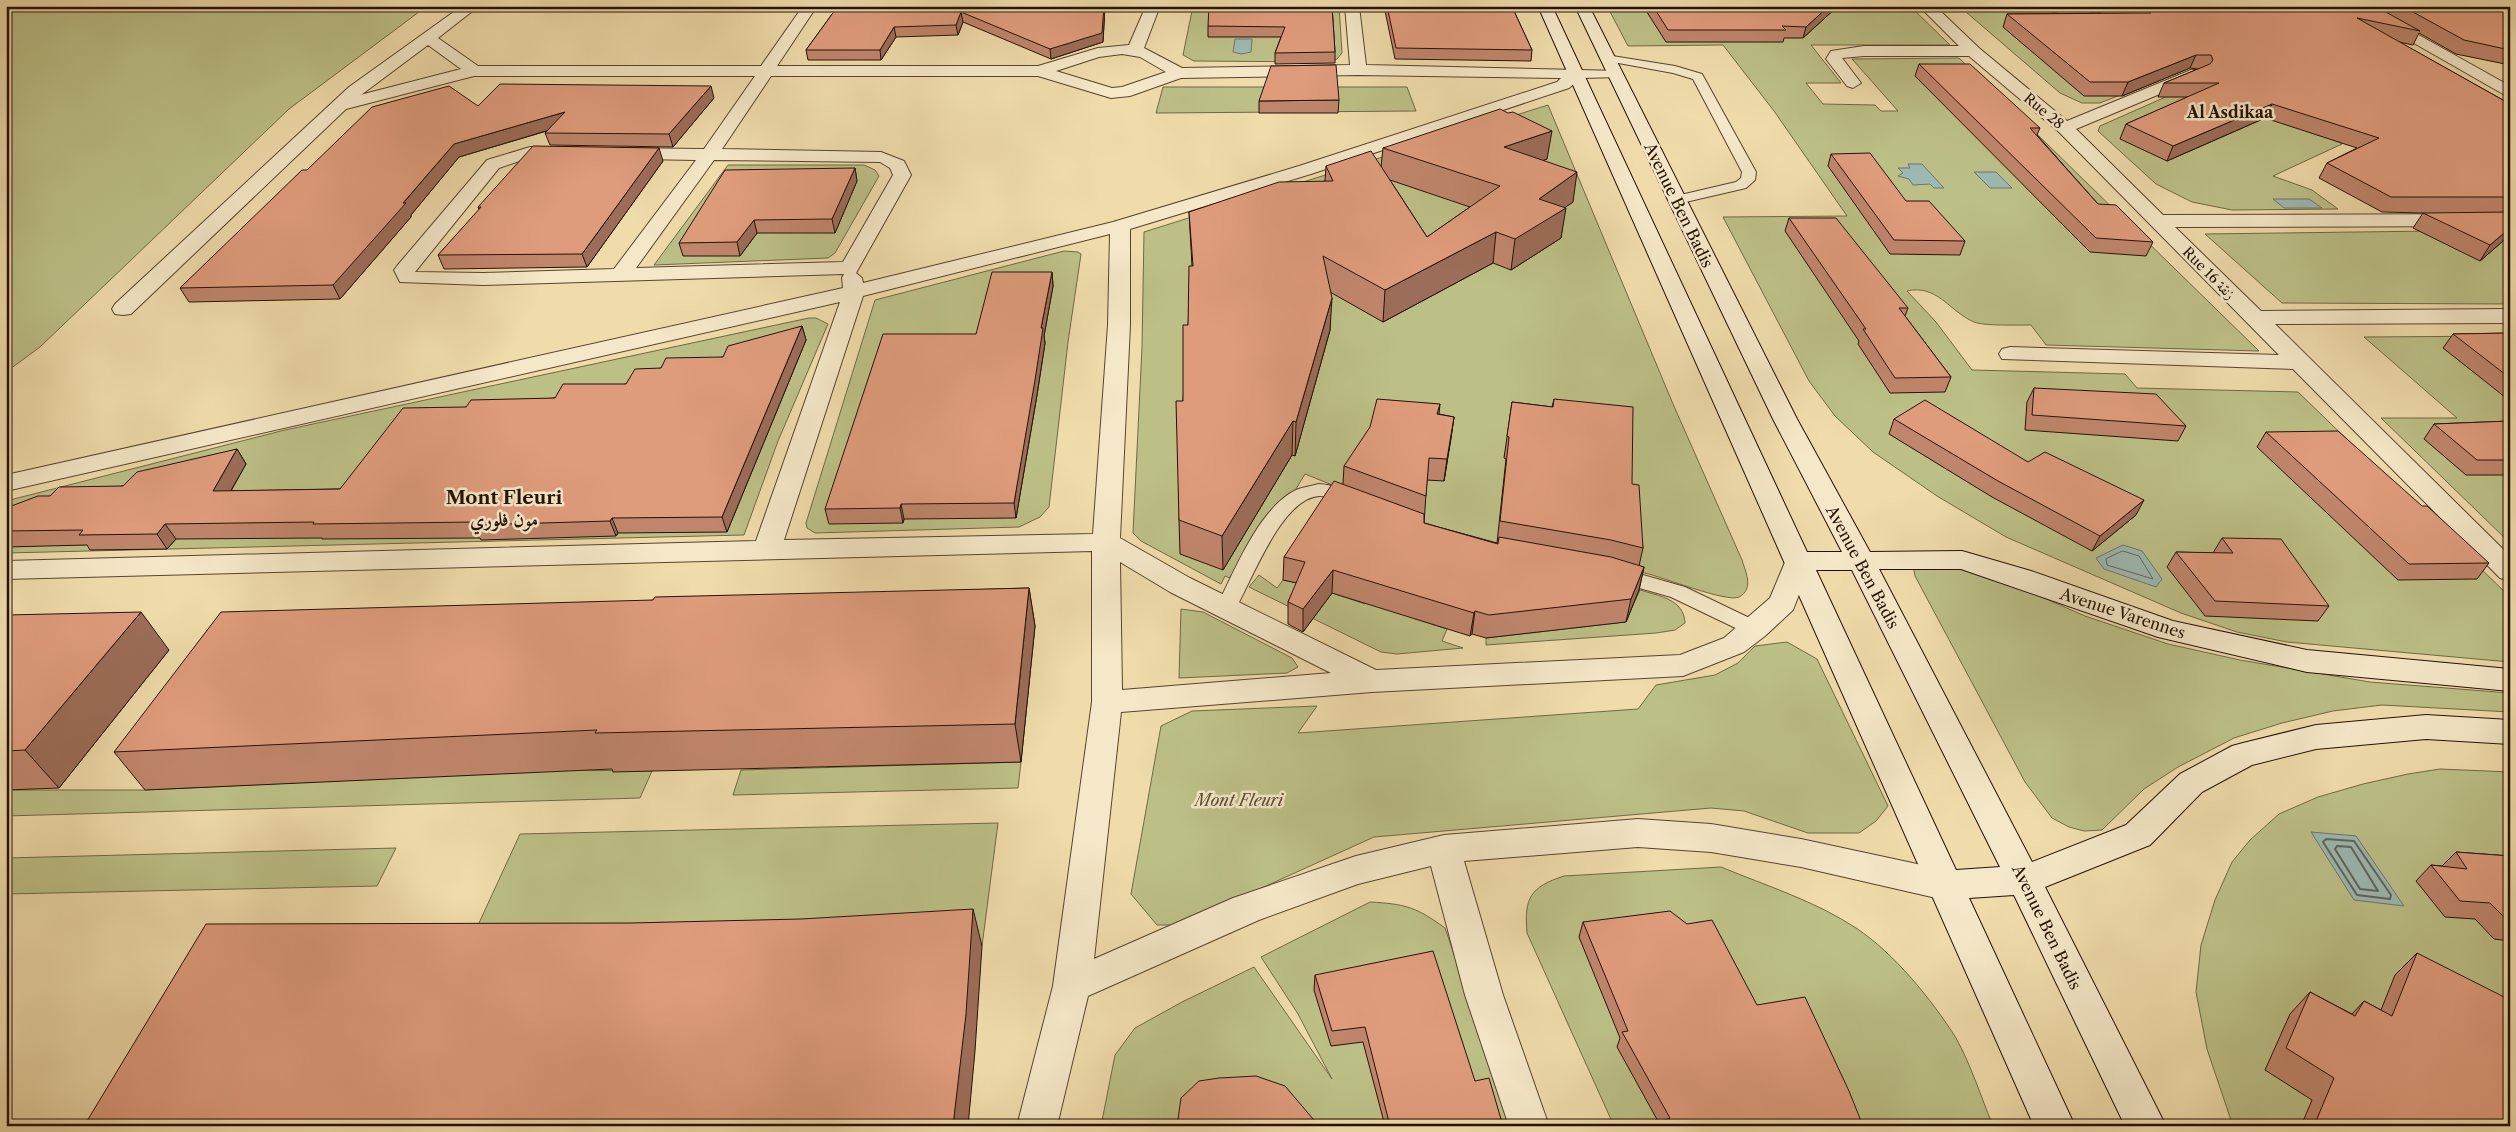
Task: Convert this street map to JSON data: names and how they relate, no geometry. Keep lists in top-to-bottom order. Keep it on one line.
{"streets":{"street":["Rue 28","Avenue Ben Badis","Rue 16 زنقة","Avenue Varennes"]},"crossings":[["Rue 28","Rue 16 زنقة"],["Avenue Ben Badis","Avenue Varennes"]],"districts":["Al Asdikaa","Mont Fleuri مون فلوري"],"parks":["Mont Fleuri"]}
